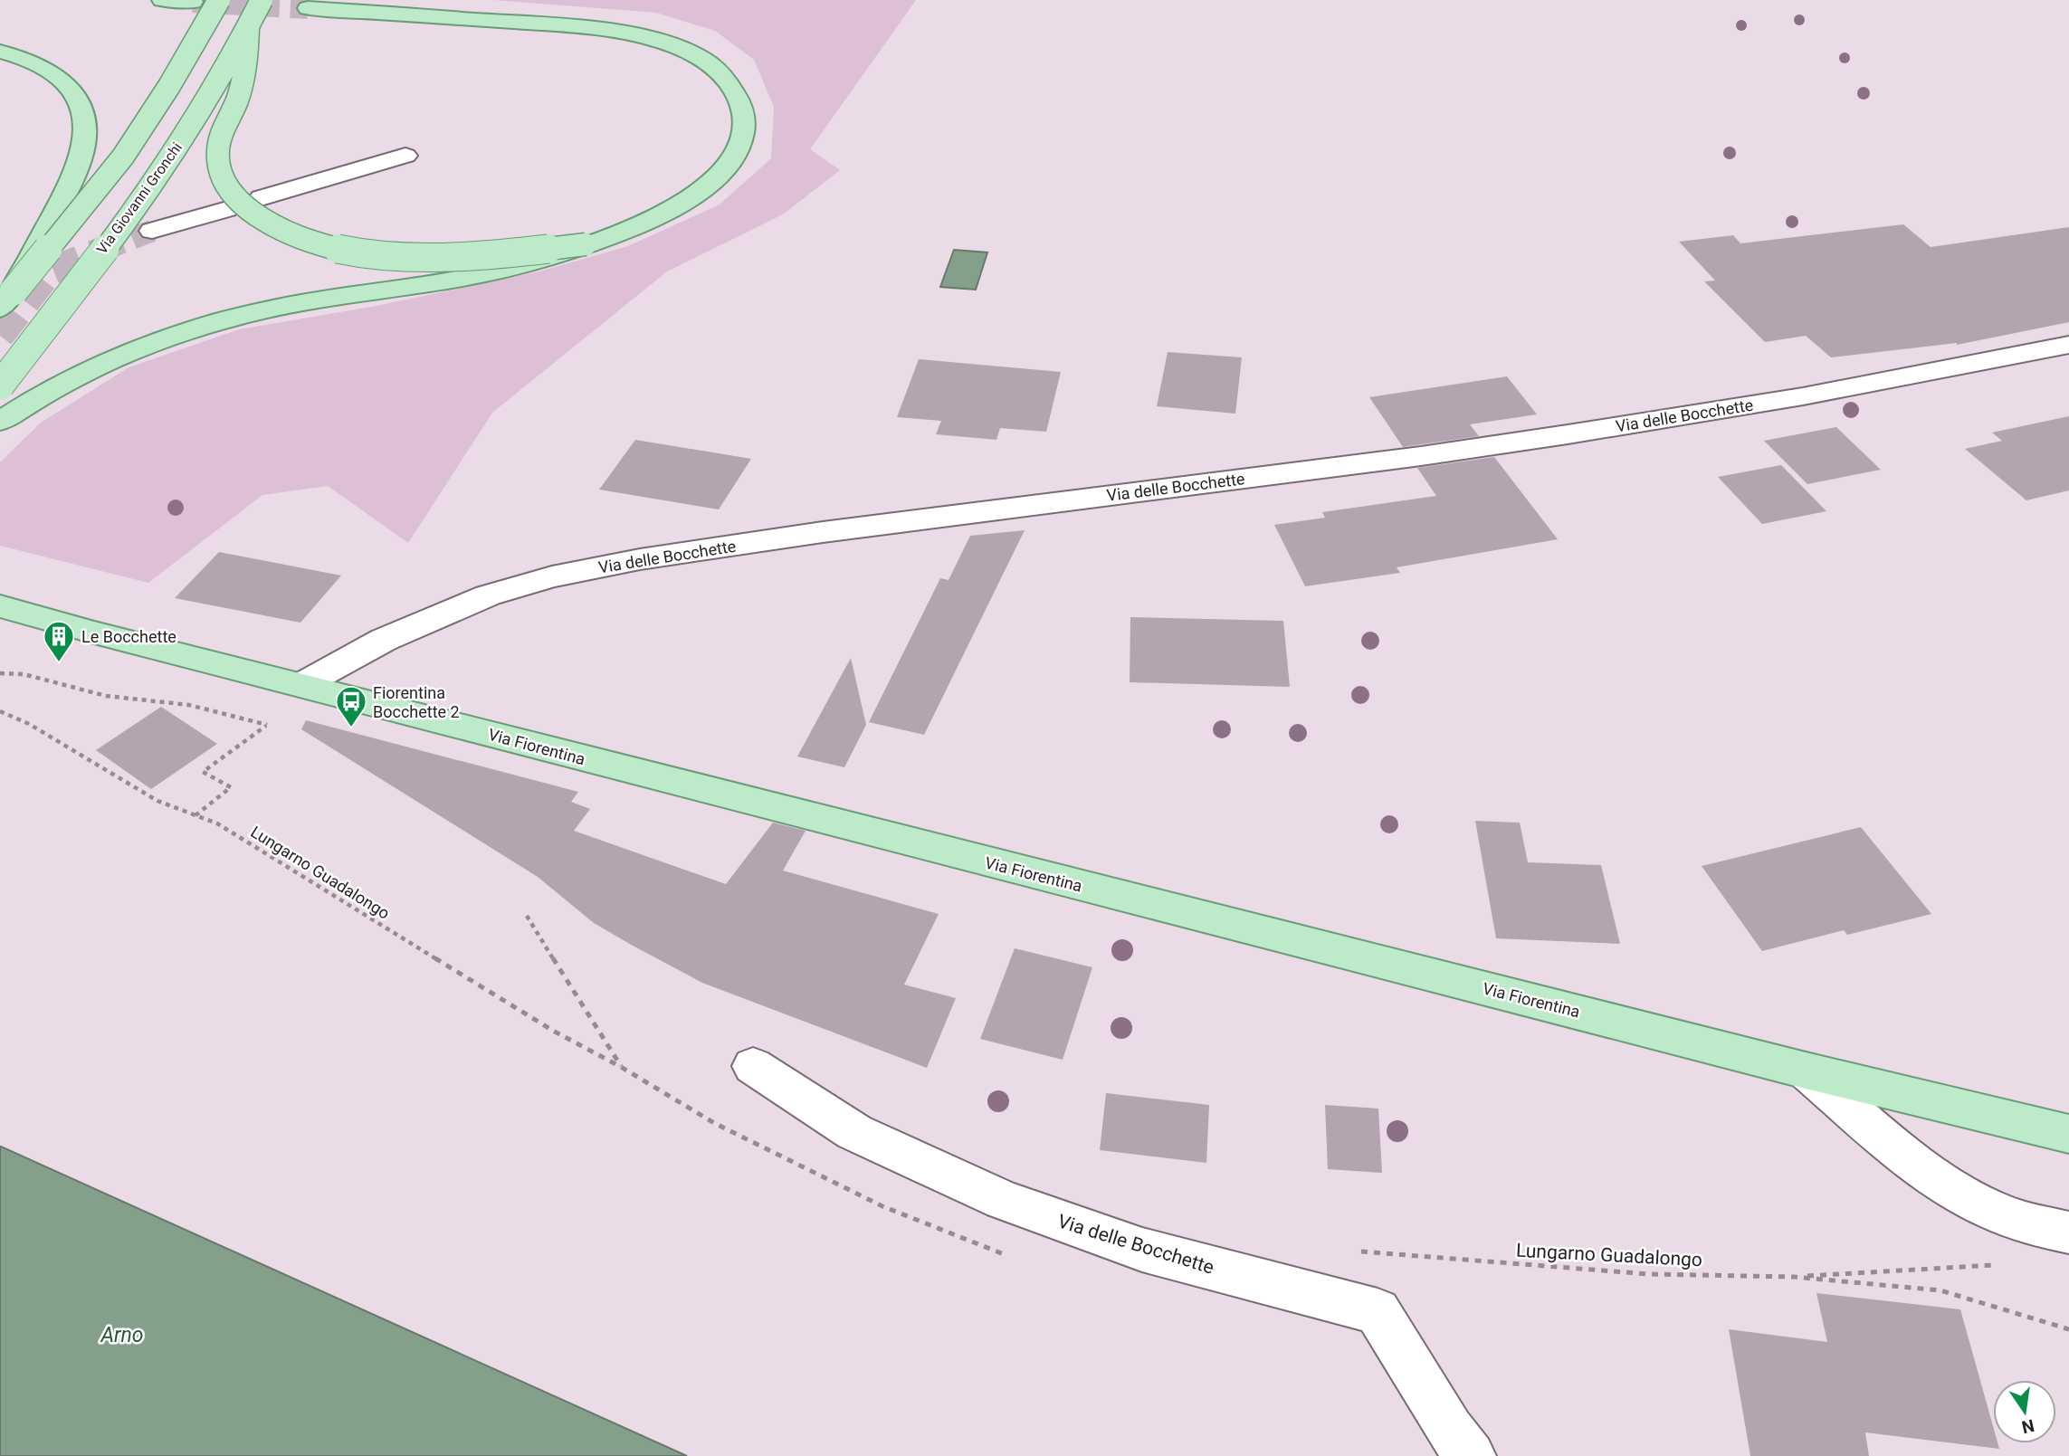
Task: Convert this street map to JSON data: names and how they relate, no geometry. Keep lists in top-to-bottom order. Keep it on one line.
{"streets":{"main road":["Via Giovanni Gronchi","Via Fiorentina"],"street":["Via delle Bocchette"],"path":["Lungarno Guadalongo"]},"crossings":[["Via delle Bocchette","Via Fiorentina"]],"water":["Arno"],"places":{"building":["Le Bocchette"],"bus stop":["Fiorentina Bocchette 2"]},"north":"bottom"}
